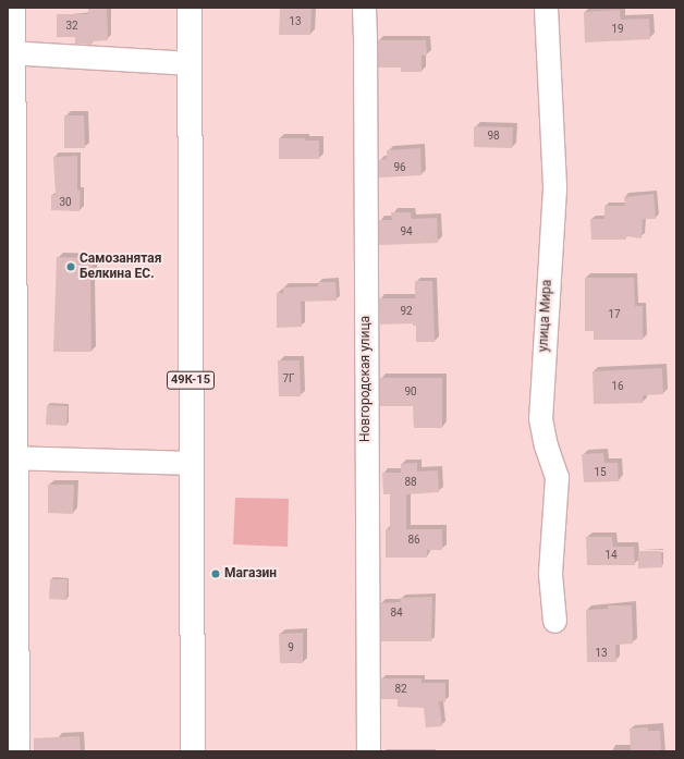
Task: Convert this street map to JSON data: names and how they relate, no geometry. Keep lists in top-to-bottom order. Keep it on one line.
{"streets":{"main road":["49К-15"],"street":["улица Мира","Новгородская улица"]},"places":["Самозанятая Белкина ЕС.","Магазин"],"house_numbers":["13","32","19","98","96","30","94","92","17","7Г","16","90","15","88","86","14","84","9","13","82"]}
